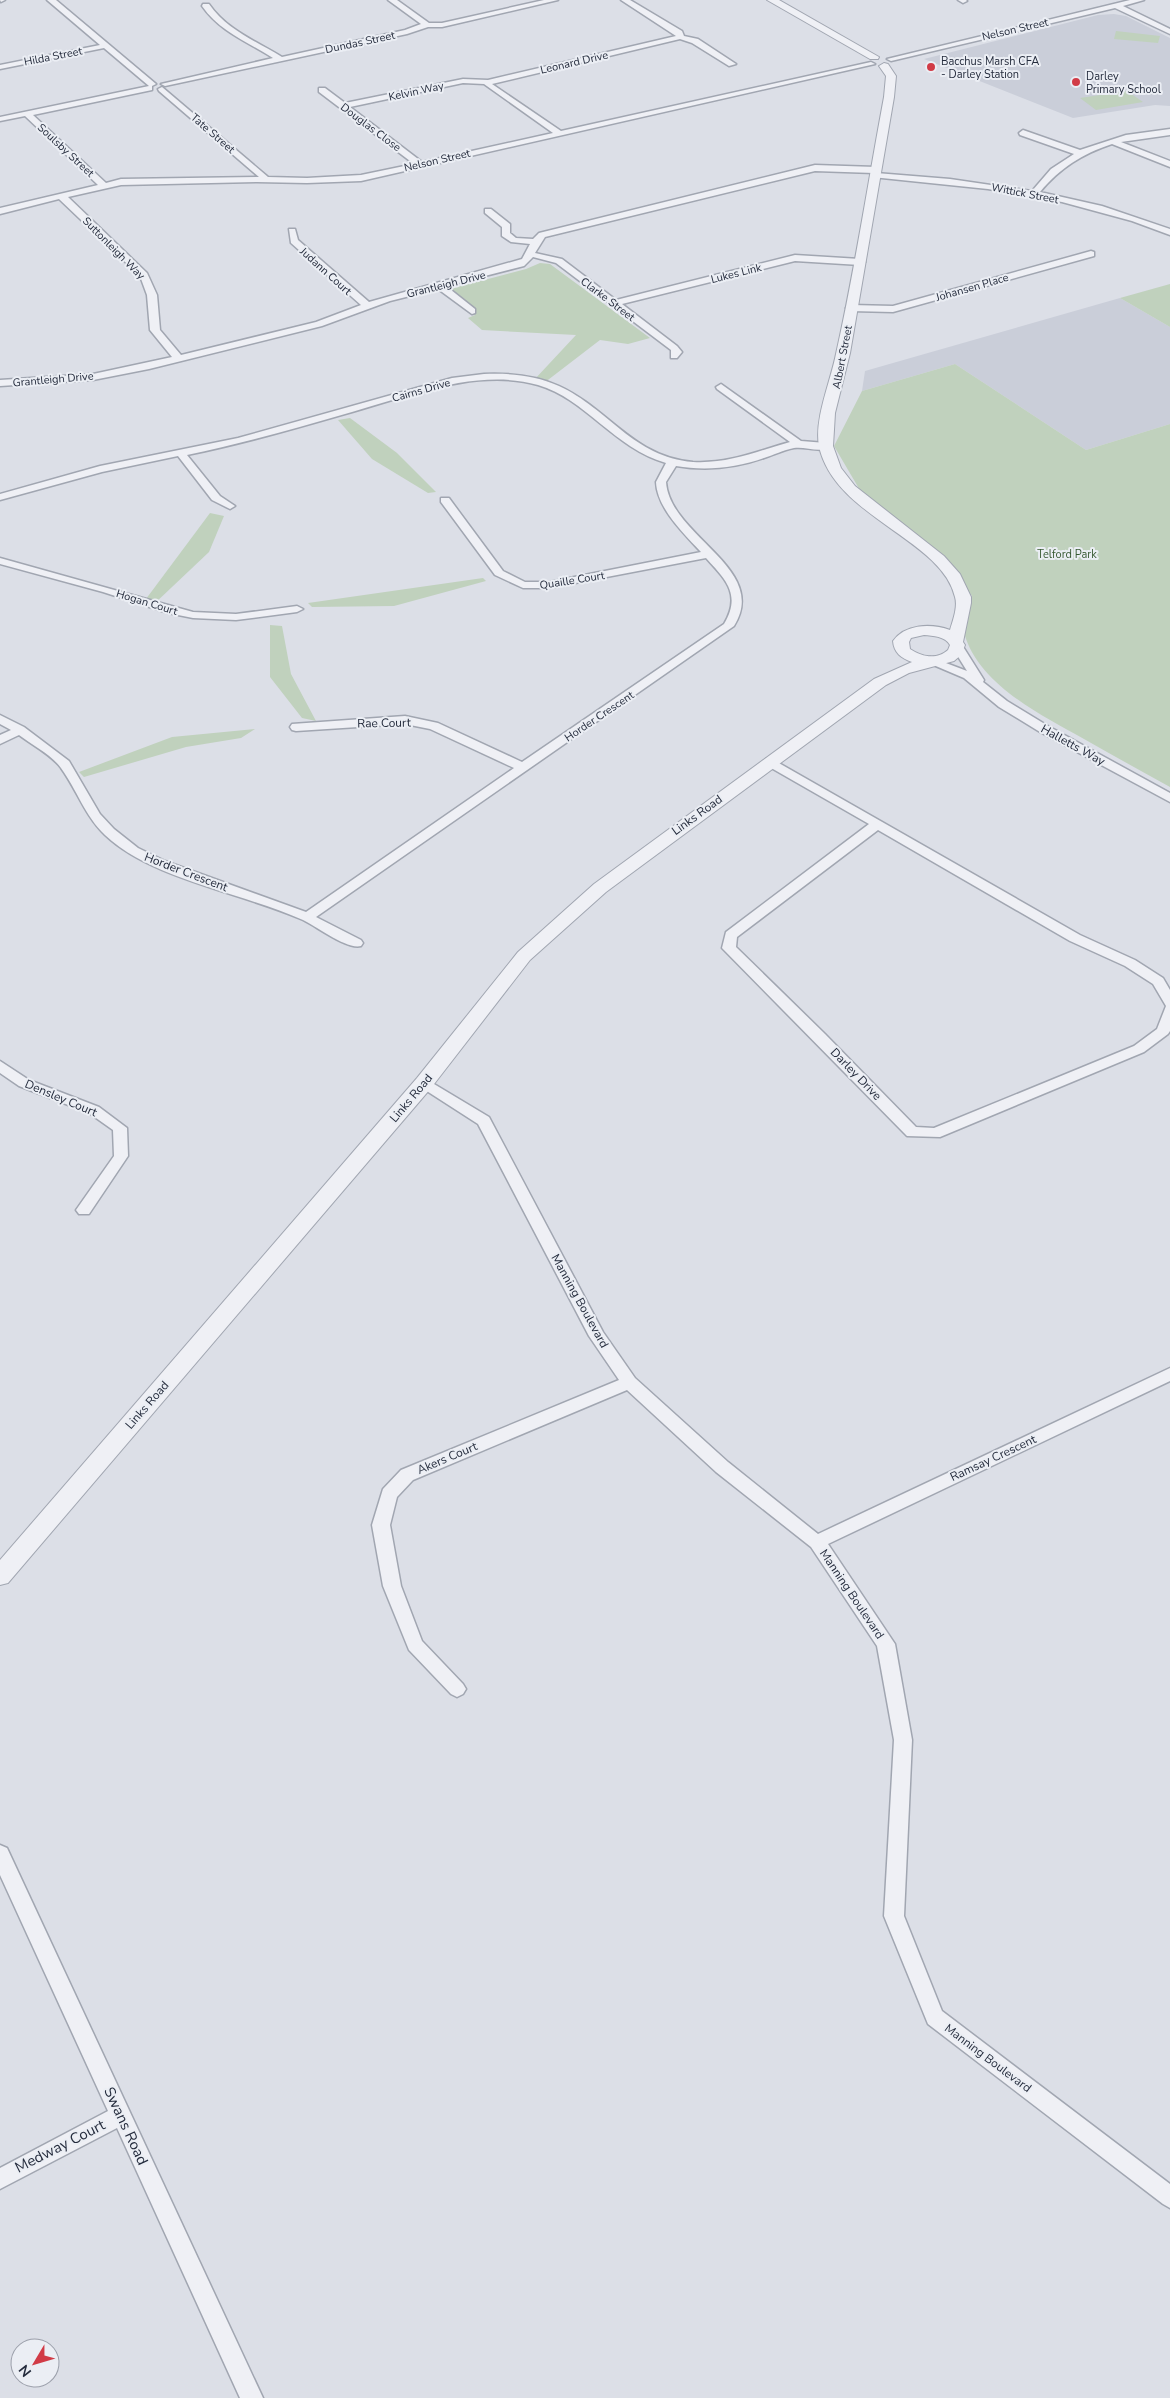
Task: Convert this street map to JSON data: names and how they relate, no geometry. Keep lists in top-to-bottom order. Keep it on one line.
{"streets":{"street":["Nelson Street","Dundas Street","Hilda Street","Leonard Drive","Kelvin Way","Douglas Close","Tate Street","Soulsby Street","Wittick Street","Suttonleigh Way","Judann Court","Lukes Link","Grantleigh Drive","Johansen Place","Clarke Street","Albert Street","Cairns Drive","Quaille Court","Hogan Court","Horder Crescent","Rae Court","Halletts Way","Links Road","Darley Drive","Densley Court","Manning Boulevard","Akers Court","Ramsay Crescent","Swans Road","Medway Court"]},"crossings":[["Nelson Street","Douglas Close"],["Nelson Street","Tate Street"],["Nelson Street","Soulsby Street"],["Nelson Street","Suttonleigh Way"],["Nelson Street","Albert Street"],["Dundas Street","Tate Street"],["Leonard Drive","Kelvin Way"],["Kelvin Way","Douglas Close"],["Wittick Street","Albert Street"],["Suttonleigh Way","Grantleigh Drive"],["Judann Court","Grantleigh Drive"],["Lukes Link","Clarke Street"],["Lukes Link","Albert Street"],["Grantleigh Drive","Clarke Street"],["Johansen Place","Albert Street"],["Albert Street","Cairns Drive"],["Albert Street","Halletts Way"],["Albert Street","Links Road"],["Cairns Drive","Horder Crescent"],["Quaille Court","Horder Crescent"],["Horder Crescent","Rae Court"],["Halletts Way","Links Road"],["Links Road","Darley Drive"],["Links Road","Manning Boulevard"],["Manning Boulevard","Akers Court"],["Manning Boulevard","Ramsay Crescent"],["Swans Road","Medway Court"]],"parks":["Telford Park"],"places":["Bacchus Marsh CFA - Darley Station","Darley Primary School"],"north":"bottom left"}
